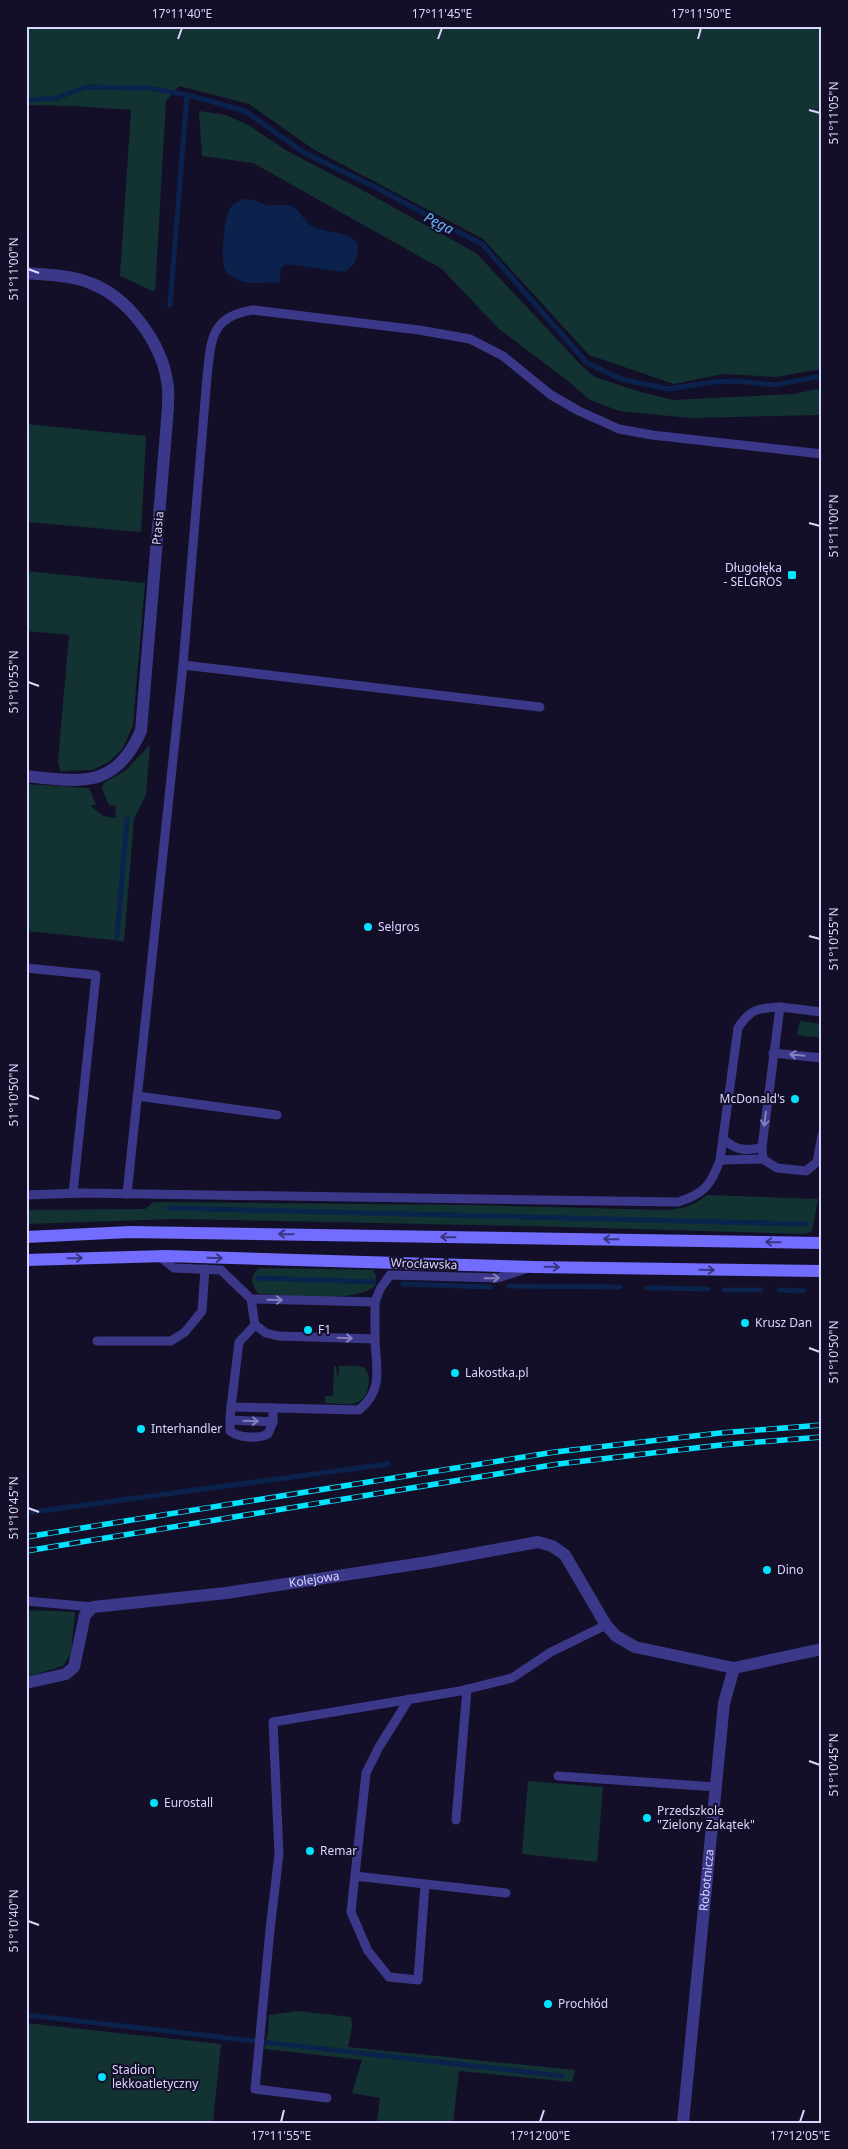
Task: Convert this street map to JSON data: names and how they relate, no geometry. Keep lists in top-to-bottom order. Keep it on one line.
{"streets":{"main road":["Wrocławska"],"street":["Ptasia","Kolejowa","Robotnicza"]},"crossings":[["Kolejowa","Robotnicza"]],"water":["Pęga"],"places":{"transit":["Długołęka - SELGROS"],"other":["Selgros","McDonald's","Krusz Dan","F1","Lakostka.pl","Interhandler","Dino","Eurostall","Przedszkole \"Zielony Zakątek\"","Remar","Prochłód","Stadion lekkoatletyczny"]},"coordinates":["17°11'40\"E","17°11'45\"E","17°11'50\"E","51°11'05\"N","51°11'00\"N","51°10'55\"N","51°10'50\"N","51°10'45\"N","51°10'40\"N","17°11'55\"E","17°12'00\"E","17°12'05\"E"]}
